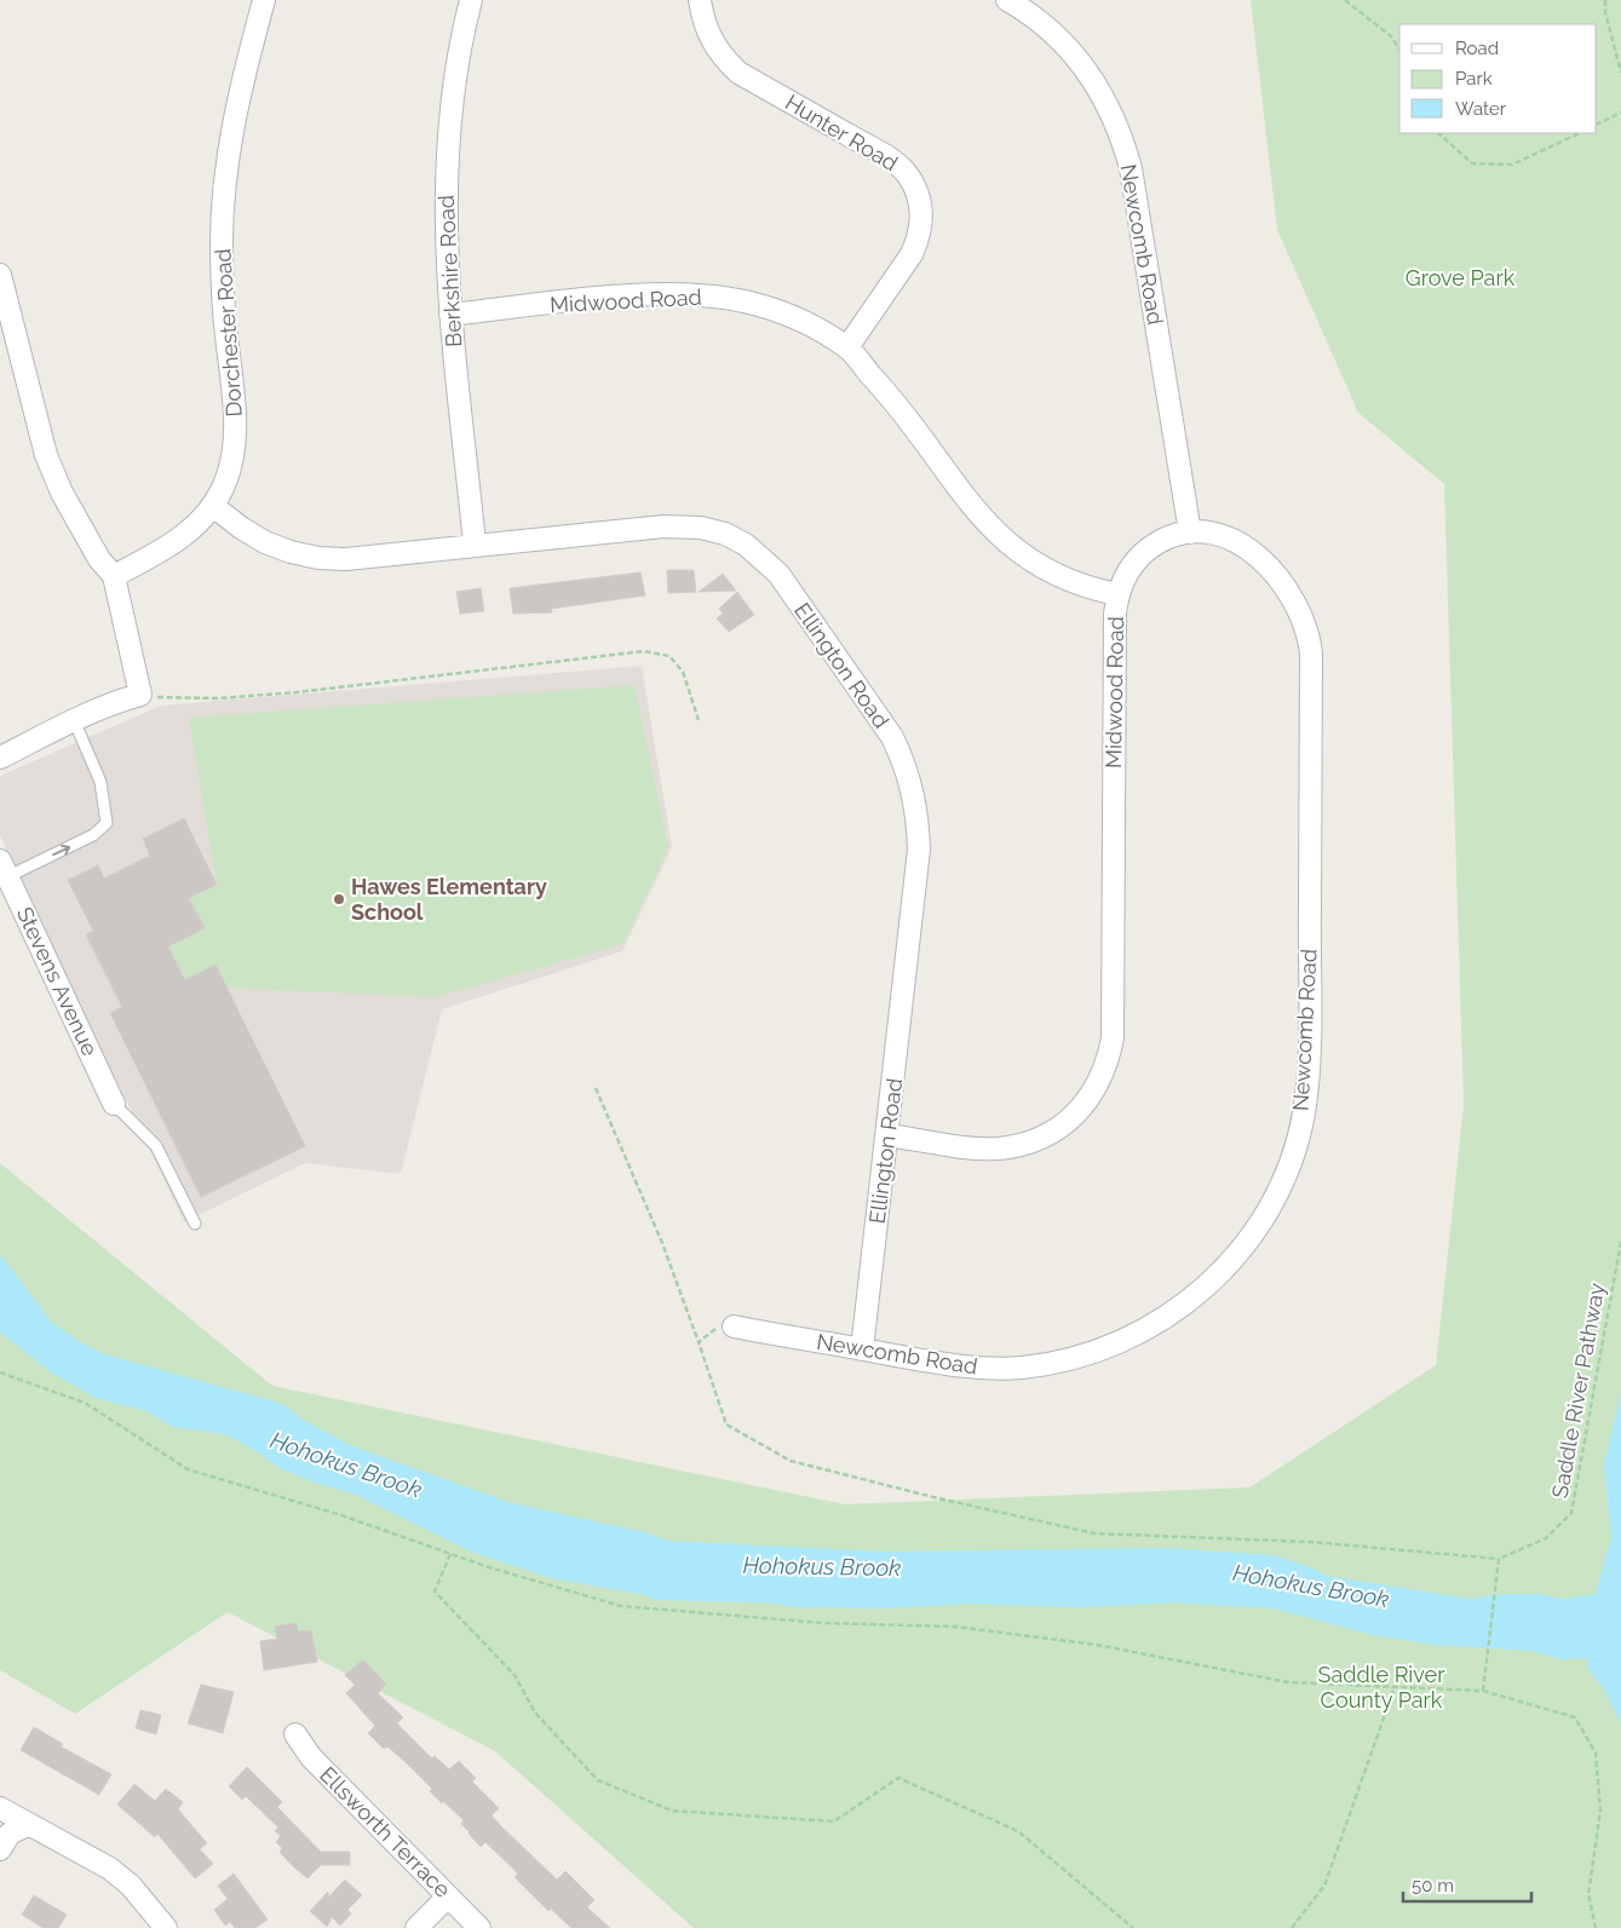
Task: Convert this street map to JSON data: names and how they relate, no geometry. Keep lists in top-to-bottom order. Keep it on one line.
{"streets":{"street":["Hunter Road","Newcomb Road","Berkshire Road","Midwood Road","Dorchester Road","Ellington Road","Stevens Avenue","Ellsworth Terrace"],"path":["Saddle River Pathway"]},"crossings":[["Hunter Road","Midwood Road"],["Newcomb Road","Midwood Road"],["Newcomb Road","Ellington Road"],["Berkshire Road","Midwood Road"],["Berkshire Road","Ellington Road"],["Midwood Road","Ellington Road"],["Dorchester Road","Ellington Road"]],"water":["Hohokus Brook"],"parks":["Grove Park","Saddle River County Park"],"places":["Hawes Elementary School"],"legend":["Road","Park","Water"],"scale_bar":"50 m"}
